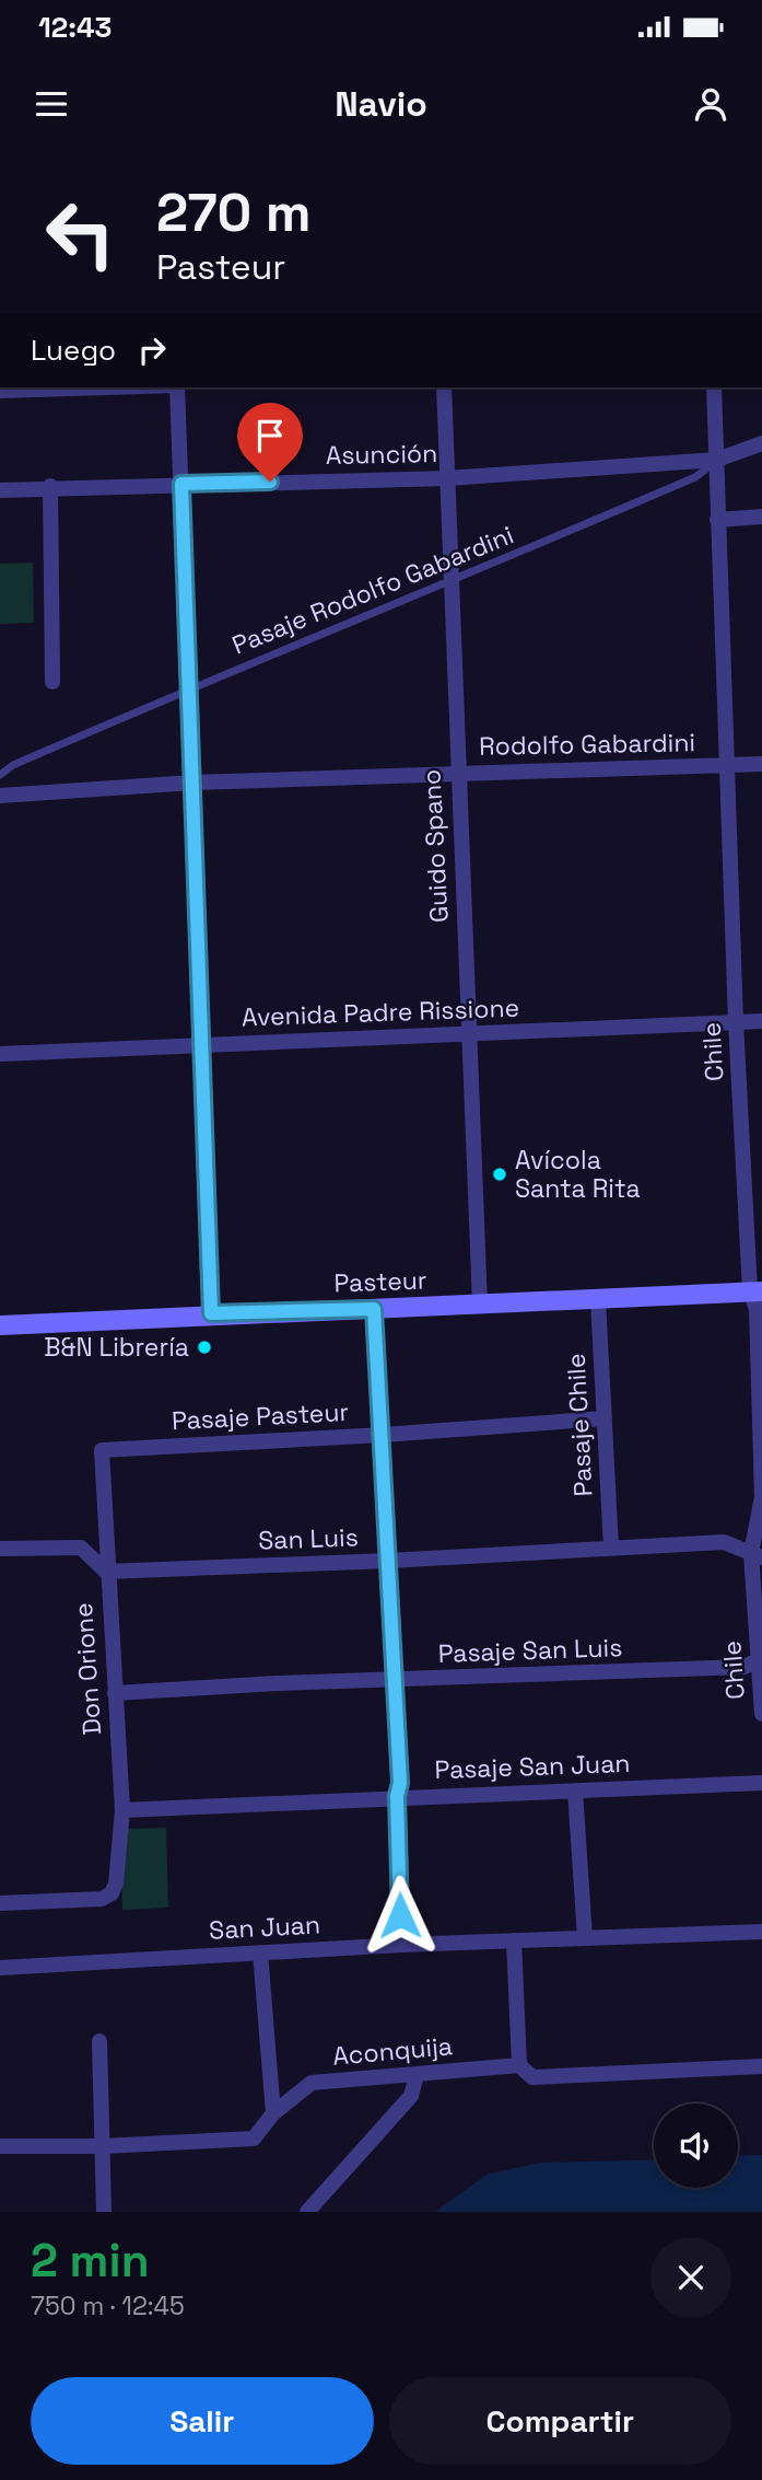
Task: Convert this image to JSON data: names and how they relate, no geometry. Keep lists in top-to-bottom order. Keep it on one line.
{"streets":{"street":["Asunción","Rodolfo Gabardini","Guido Spano","Avenida Padre Rissione","Chile","Pasteur","Pasaje Pasteur","Pasaje Chile","San Luis","Pasaje San Luis","Don Orione","Pasaje San Juan","San Juan","Aconquija"],"lane":["Pasaje Rodolfo Gabardini"]},"crossings":[["Asunción","Pasaje Rodolfo Gabardini"],["Asunción","Guido Spano"],["Asunción","Chile"],["Pasaje Rodolfo Gabardini","Guido Spano"],["Pasaje Rodolfo Gabardini","Chile"],["Rodolfo Gabardini","Guido Spano"],["Rodolfo Gabardini","Chile"],["Guido Spano","Avenida Padre Rissione"],["Guido Spano","Pasteur"],["Avenida Padre Rissione","Chile"],["Chile","Pasteur"],["Chile","San Luis"],["Chile","Pasaje San Luis"],["Pasteur","Pasaje Chile"],["Pasaje Pasteur","Pasaje Chile"],["Pasaje Pasteur","Don Orione"],["Pasaje Chile","San Luis"],["San Luis","Don Orione"],["Pasaje San Luis","Don Orione"],["Don Orione","Pasaje San Juan"]],"places":["Avícola Santa Rita","B&N Librería"],"page":{"status":"12:43","header":"Navio","turn":["270 m","Pasteur"],"then":"Luego","heading":["2 min","750 m · 12:45"],"buttons":["Salir","Compartir"]}}
